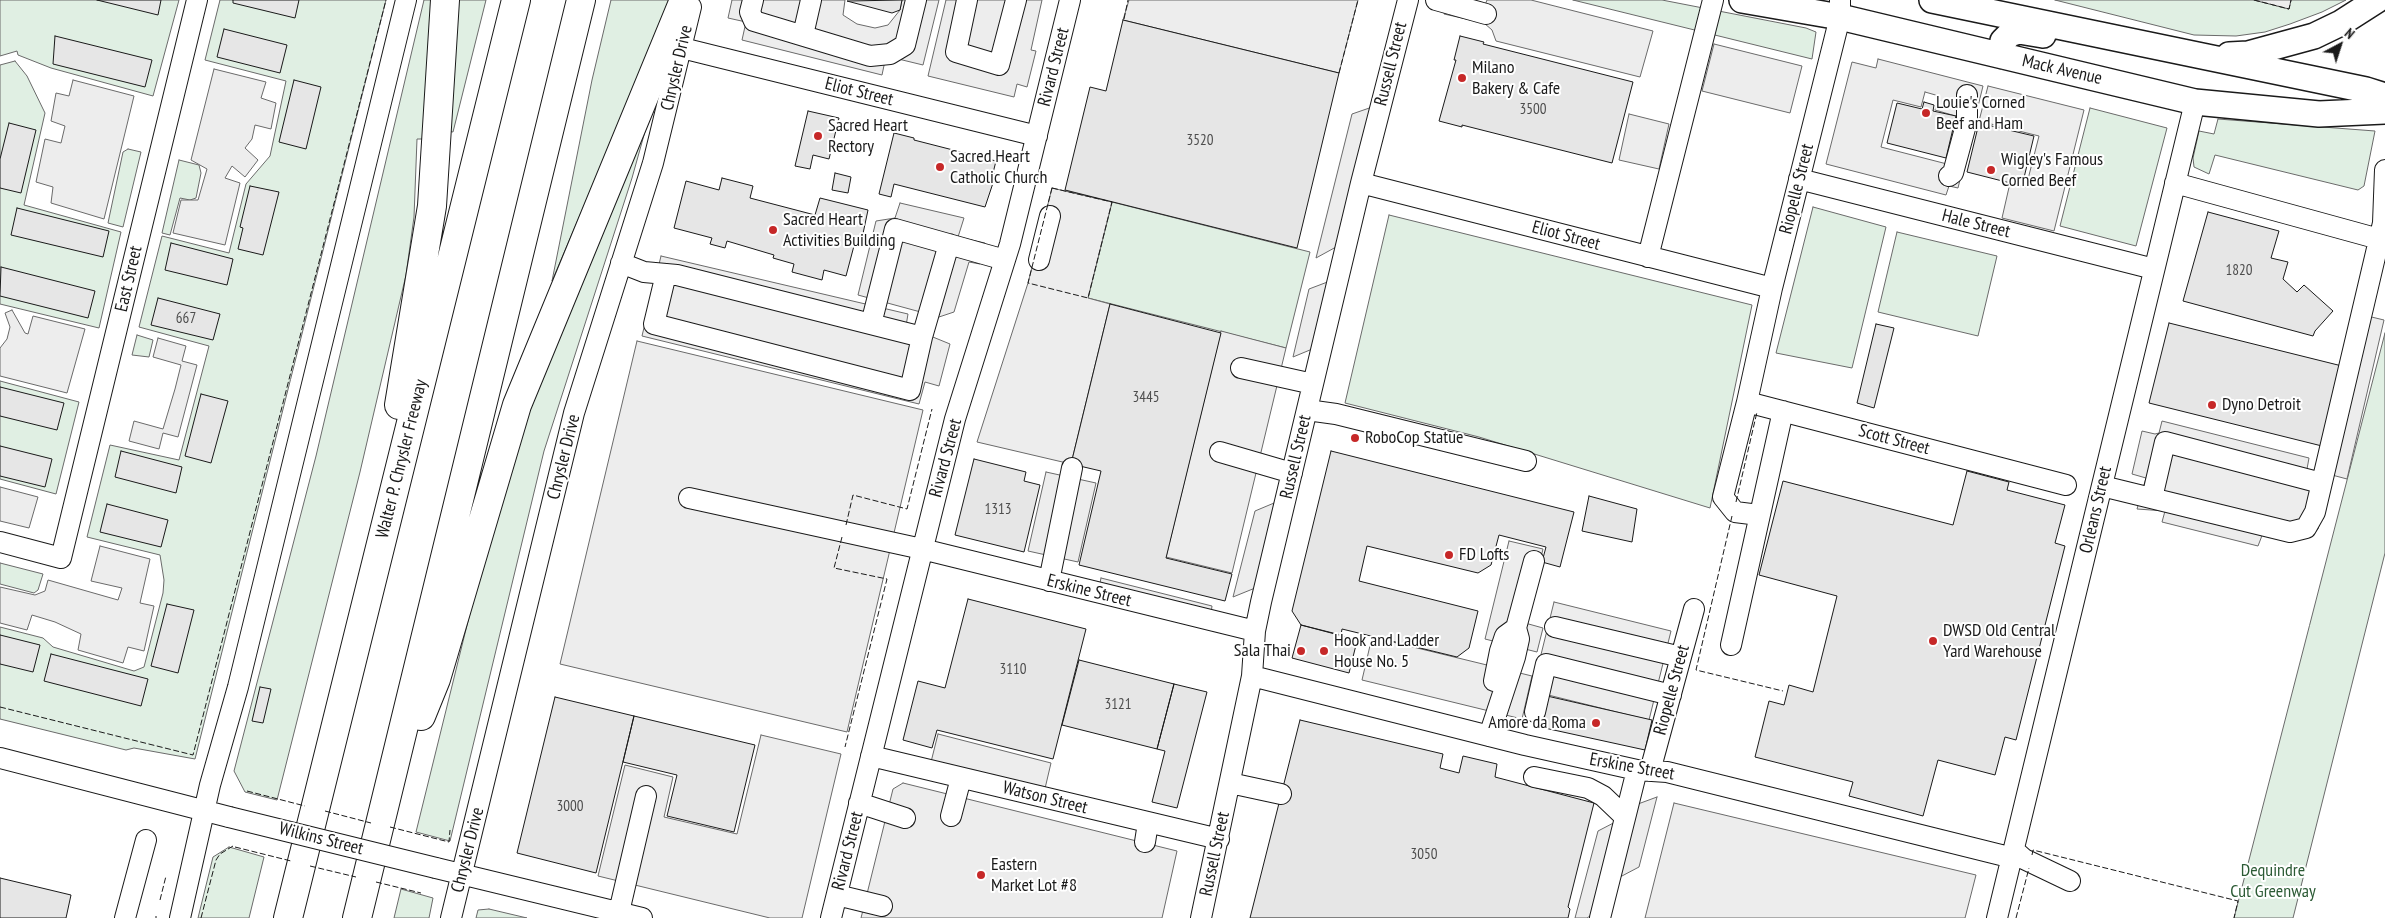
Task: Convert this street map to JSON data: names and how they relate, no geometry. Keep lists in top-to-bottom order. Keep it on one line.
{"streets":{"highway":["Walter P. Chrysler Freeway"],"main road":["Mack Avenue"],"street":["Russell Street","Rivard Street","Chrysler Drive","Eliot Street","Riopelle Street","Hale Street","East Street","Scott Street","Orleans Street","Erskine Street","Watson Street","Wilkins Street"]},"crossings":[["Russell Street","Eliot Street"],["Russell Street","Erskine Street"],["Russell Street","Watson Street"],["Rivard Street","Eliot Street"],["Rivard Street","Erskine Street"],["Rivard Street","Watson Street"],["Chrysler Drive","Eliot Street"],["Chrysler Drive","Wilkins Street"],["Mack Avenue","Riopelle Street"],["Mack Avenue","Orleans Street"],["Eliot Street","Riopelle Street"],["Riopelle Street","Hale Street"],["Riopelle Street","Scott Street"],["Riopelle Street","Erskine Street"],["Hale Street","Orleans Street"],["Orleans Street","Erskine Street"]],"parks":["Dequindre Cut Greenway"],"places":["Milano Bakery & Cafe","Louie's Corned Beef and Ham","Sacred Heart Rectory","Sacred Heart Catholic Church","Wigley's Famous Corned Beef","Sacred Heart Activities Building","Dyno Detroit","RoboCop Statue","FD Lofts","DWSD Old Central Yard Warehouse","Sala Thai","Hook and Ladder House No. 5","Amore da Roma","Eastern Market Lot #8"],"house_numbers":["3500","3520","1820","667","3445","1313","3110","3121","3000","3050"],"north":"top right"}
